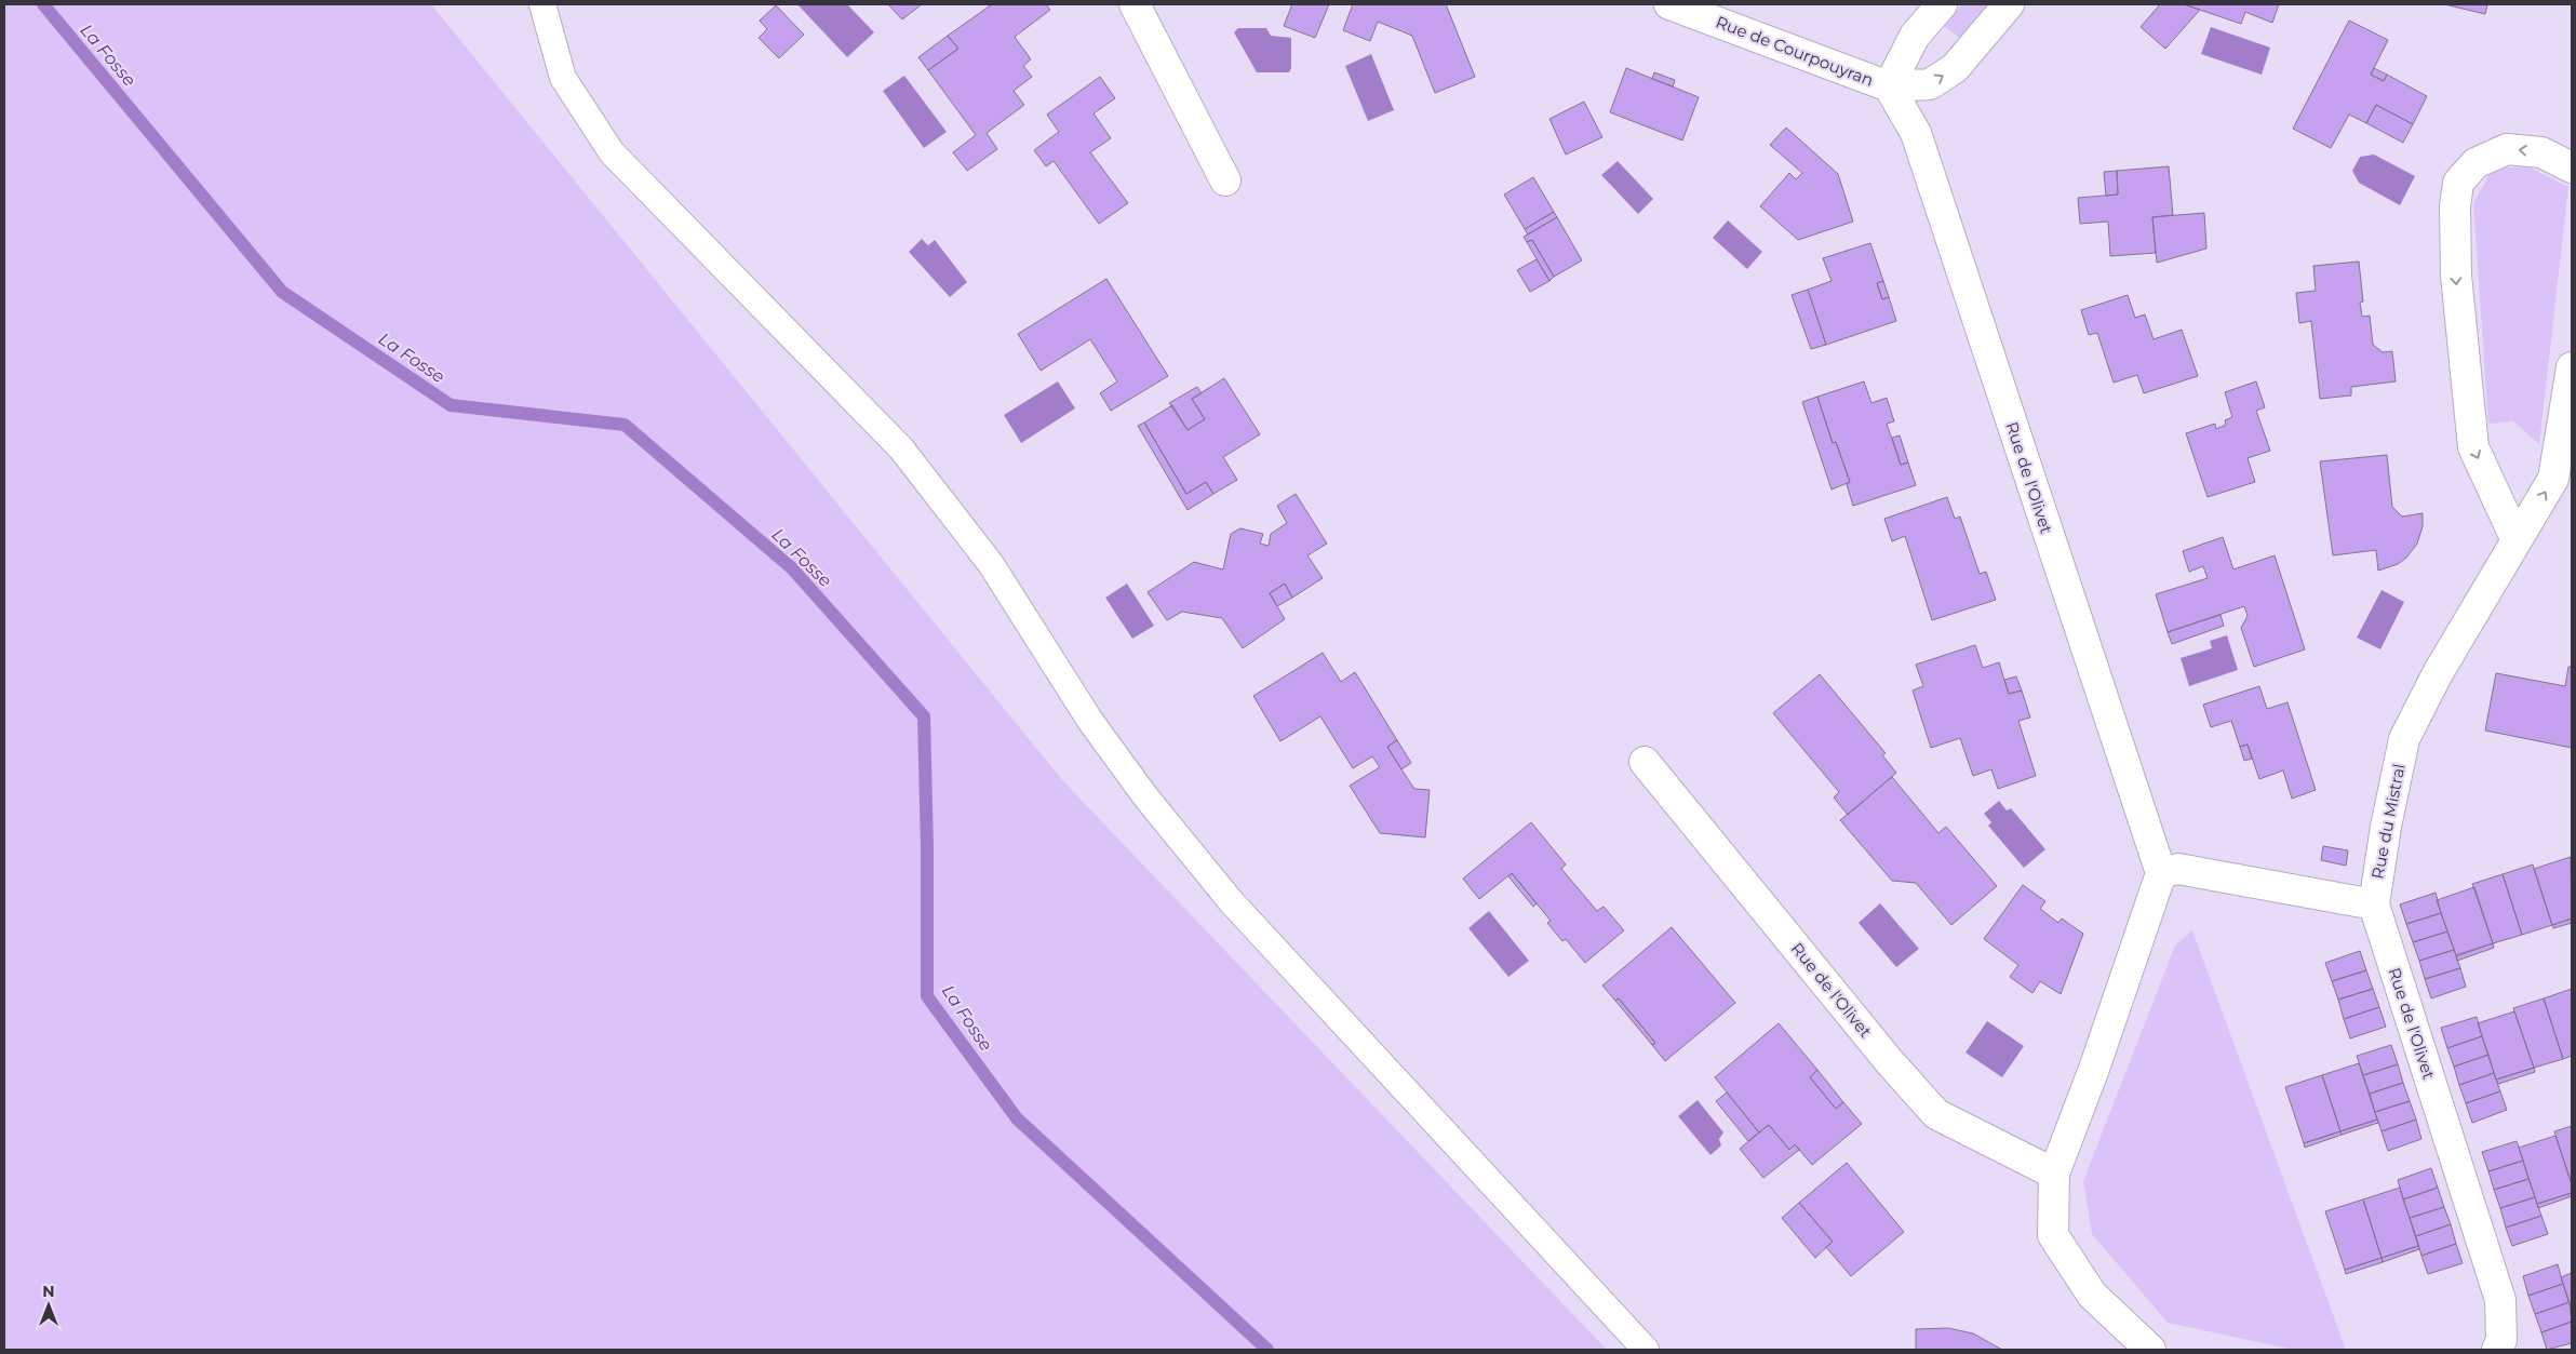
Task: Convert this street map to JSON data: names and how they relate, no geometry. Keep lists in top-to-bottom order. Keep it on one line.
{"streets":{"street":["Rue de Courpouyran","Rue de l'Olivet","Rue du Mistral"]},"crossings":[["Rue de Courpouyran","Rue de l'Olivet"],["Rue de l'Olivet","Rue du Mistral"]],"water":["La Fosse"],"north":"top"}
